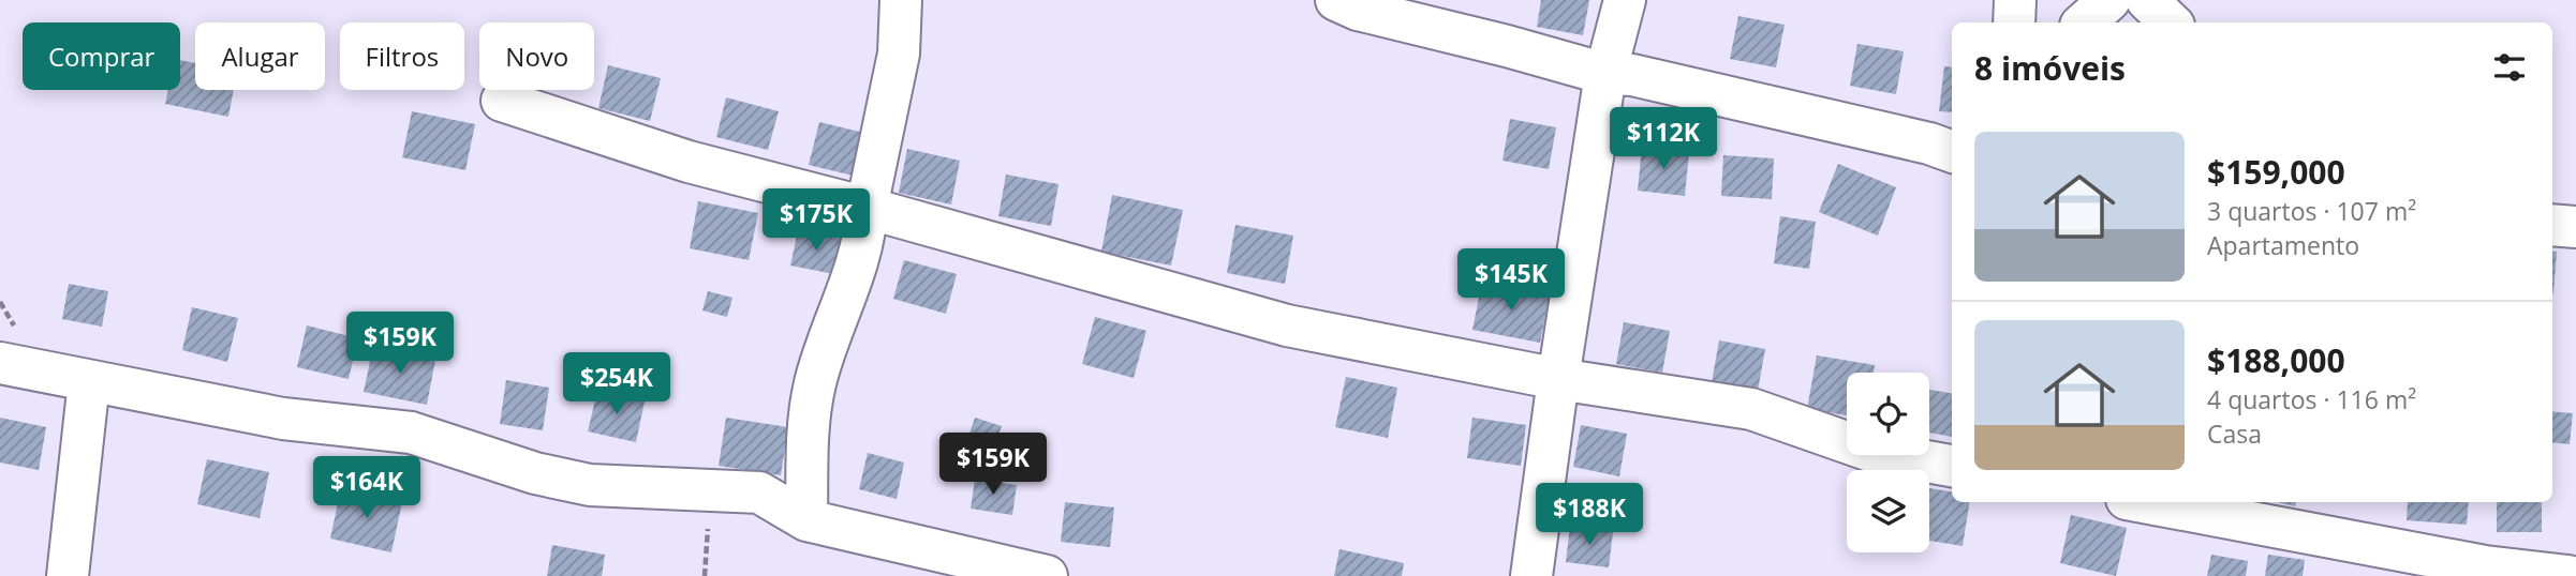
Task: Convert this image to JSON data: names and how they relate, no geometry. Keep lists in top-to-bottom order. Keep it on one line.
{"page":{"chip":["Comprar","Alugar","Filtros","Novo"],"heading":"8 imóveis","price":["$112K","$175K","$145K","$159K","$254K","$159K","$164K","$188K"],"list":[{"name":"$159,000","note":"3 quartos · 107 m² · Apartamento"},{"name":"$188,000","note":"4 quartos · 116 m² · Casa"}]}}
